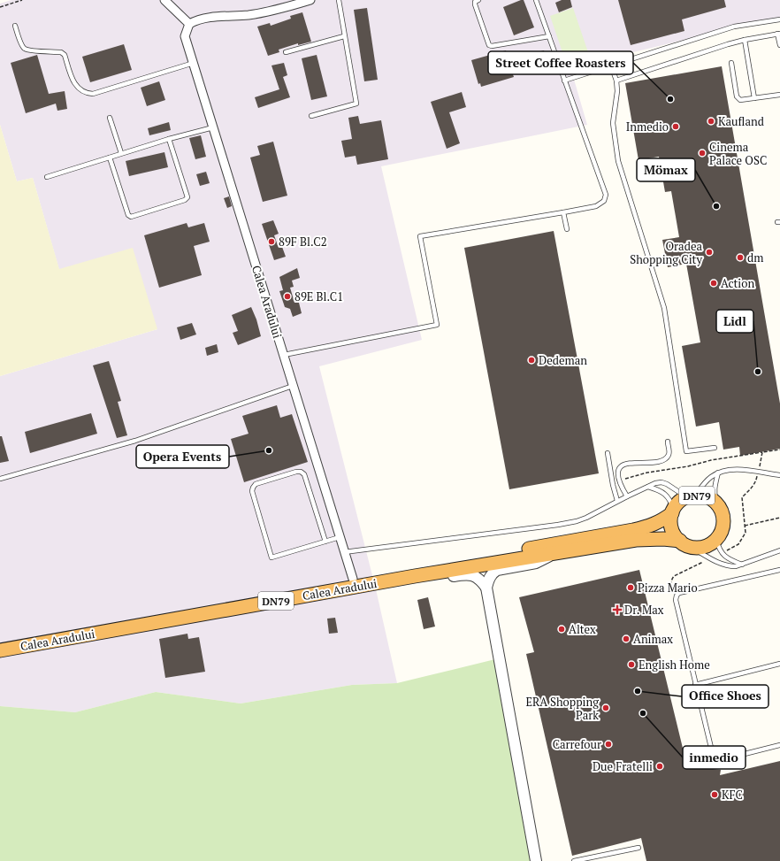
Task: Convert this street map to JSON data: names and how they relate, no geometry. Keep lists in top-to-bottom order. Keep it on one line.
{"streets":{"highway":["Calea Aradului","DN79"]},"crossings":[["Calea Aradului","DN79"]],"places":{"other":["Street Coffee Roasters","Kaufland","Inmedio","Cinema Palace OSC","Mömax","89F Bl.C2","Oradea Shopping City","dm","Action","89E Bl.C1","Dedeman","Lidl","Opera Events","Pizza Mario","Altex","Animax","English Home","Office Shoes","ERA Shopping Park","inmedio","Carrefour","Due Fratelli","KFC"],"health":["Dr. Max"]}}
